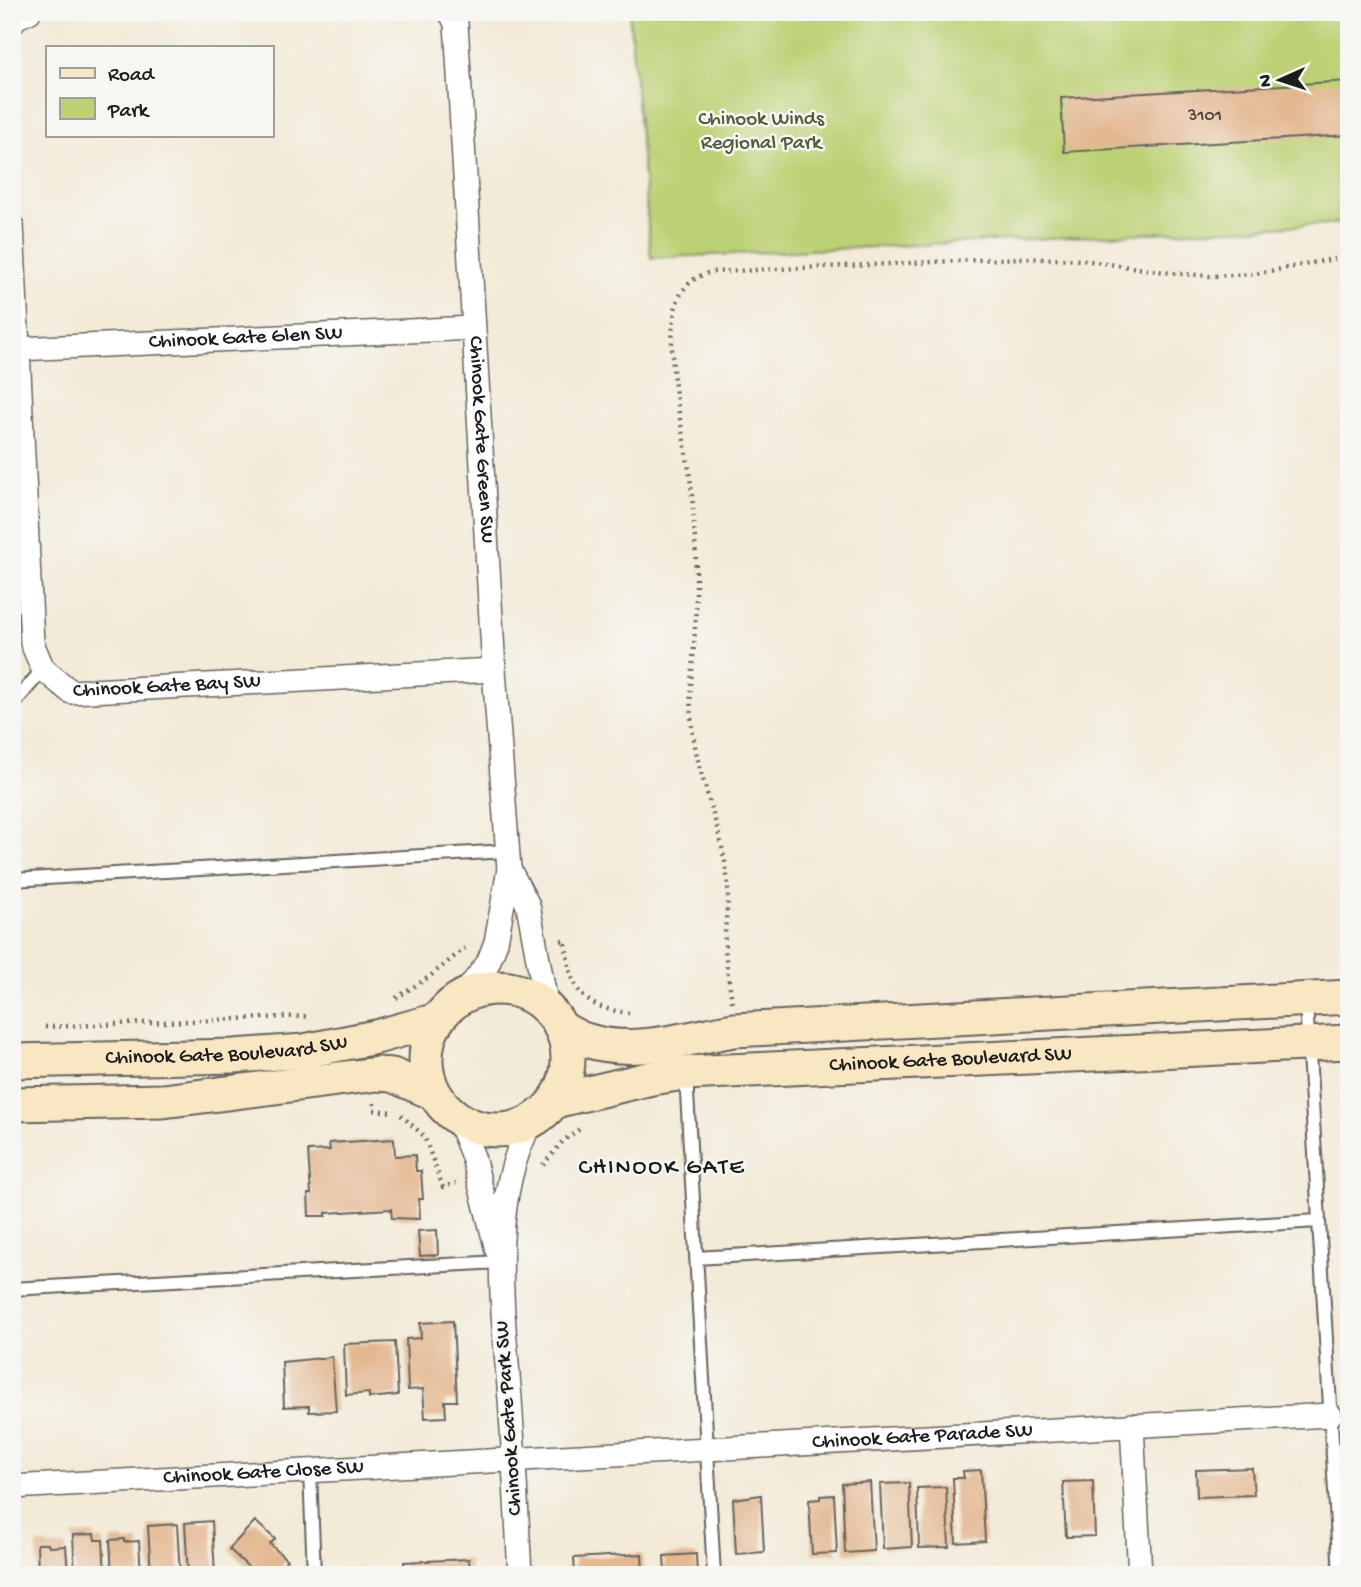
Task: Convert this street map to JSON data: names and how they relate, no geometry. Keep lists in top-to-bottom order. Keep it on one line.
{"streets":{"street":["Chinook Gate Glen SW","Chinook Gate Green SW","Chinook Gate Bay SW","Chinook Gate Boulevard SW","Chinook Gate Park SW","Chinook Gate Parade SW","Chinook Gate Close SW"]},"crossings":[["Chinook Gate Glen SW","Chinook Gate Green SW"],["Chinook Gate Glen SW","Chinook Gate Bay SW"],["Chinook Gate Green SW","Chinook Gate Bay SW"],["Chinook Gate Green SW","Chinook Gate Boulevard SW"],["Chinook Gate Green SW","Chinook Gate Park SW"],["Chinook Gate Boulevard SW","Chinook Gate Park SW"],["Chinook Gate Park SW","Chinook Gate Parade SW"],["Chinook Gate Park SW","Chinook Gate Close SW"],["Chinook Gate Parade SW","Chinook Gate Close SW"]],"districts":["CHINOOK GATE"],"parks":["Chinook Winds Regional Park"],"house_numbers":["3101"],"legend":["Road","Park"],"north":"left"}
